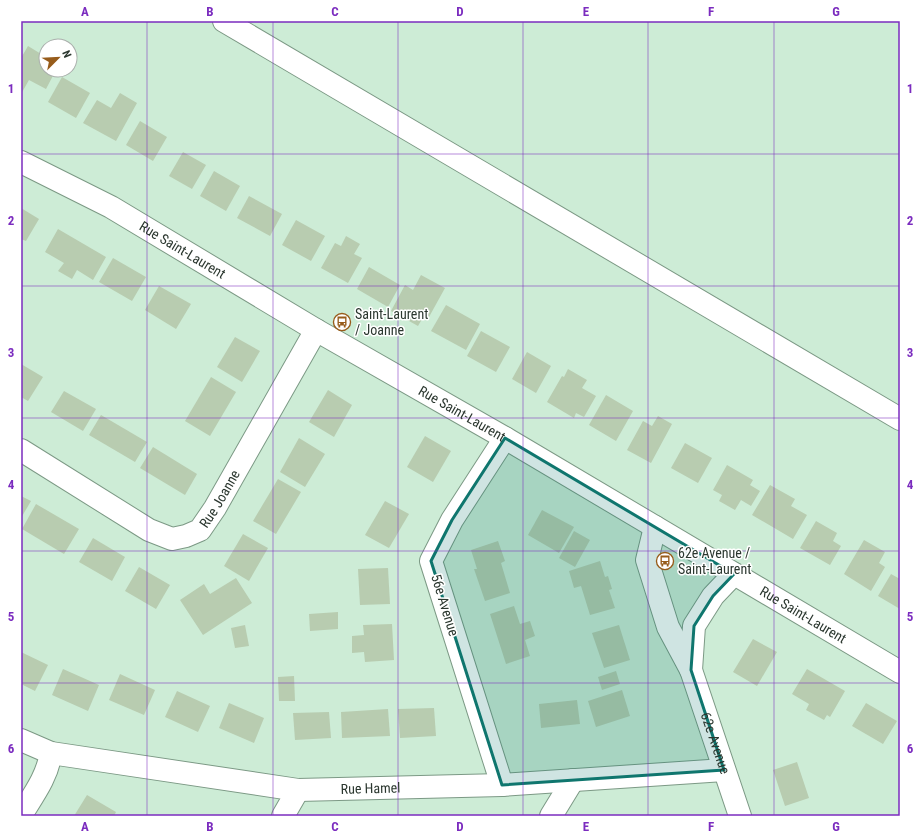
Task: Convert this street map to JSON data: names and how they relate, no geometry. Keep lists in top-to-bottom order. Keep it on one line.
{"streets":{"street":["Rue Saint-Laurent","Rue Joanne","56e Avenue","62e Avenue","Rue Hamel"]},"crossings":[["Rue Saint-Laurent","Rue Joanne"],["Rue Saint-Laurent","56e Avenue"],["Rue Saint-Laurent","62e Avenue"],["56e Avenue","Rue Hamel"],["62e Avenue","Rue Hamel"]],"places":{"bus stop":["Saint-Laurent / Joanne","62e Avenue / Saint-Laurent"]},"north":"top right","grid":{"columns":["A","B","C","D","E","F","G"],"rows":["1","2","3","4","5","6"]}}
